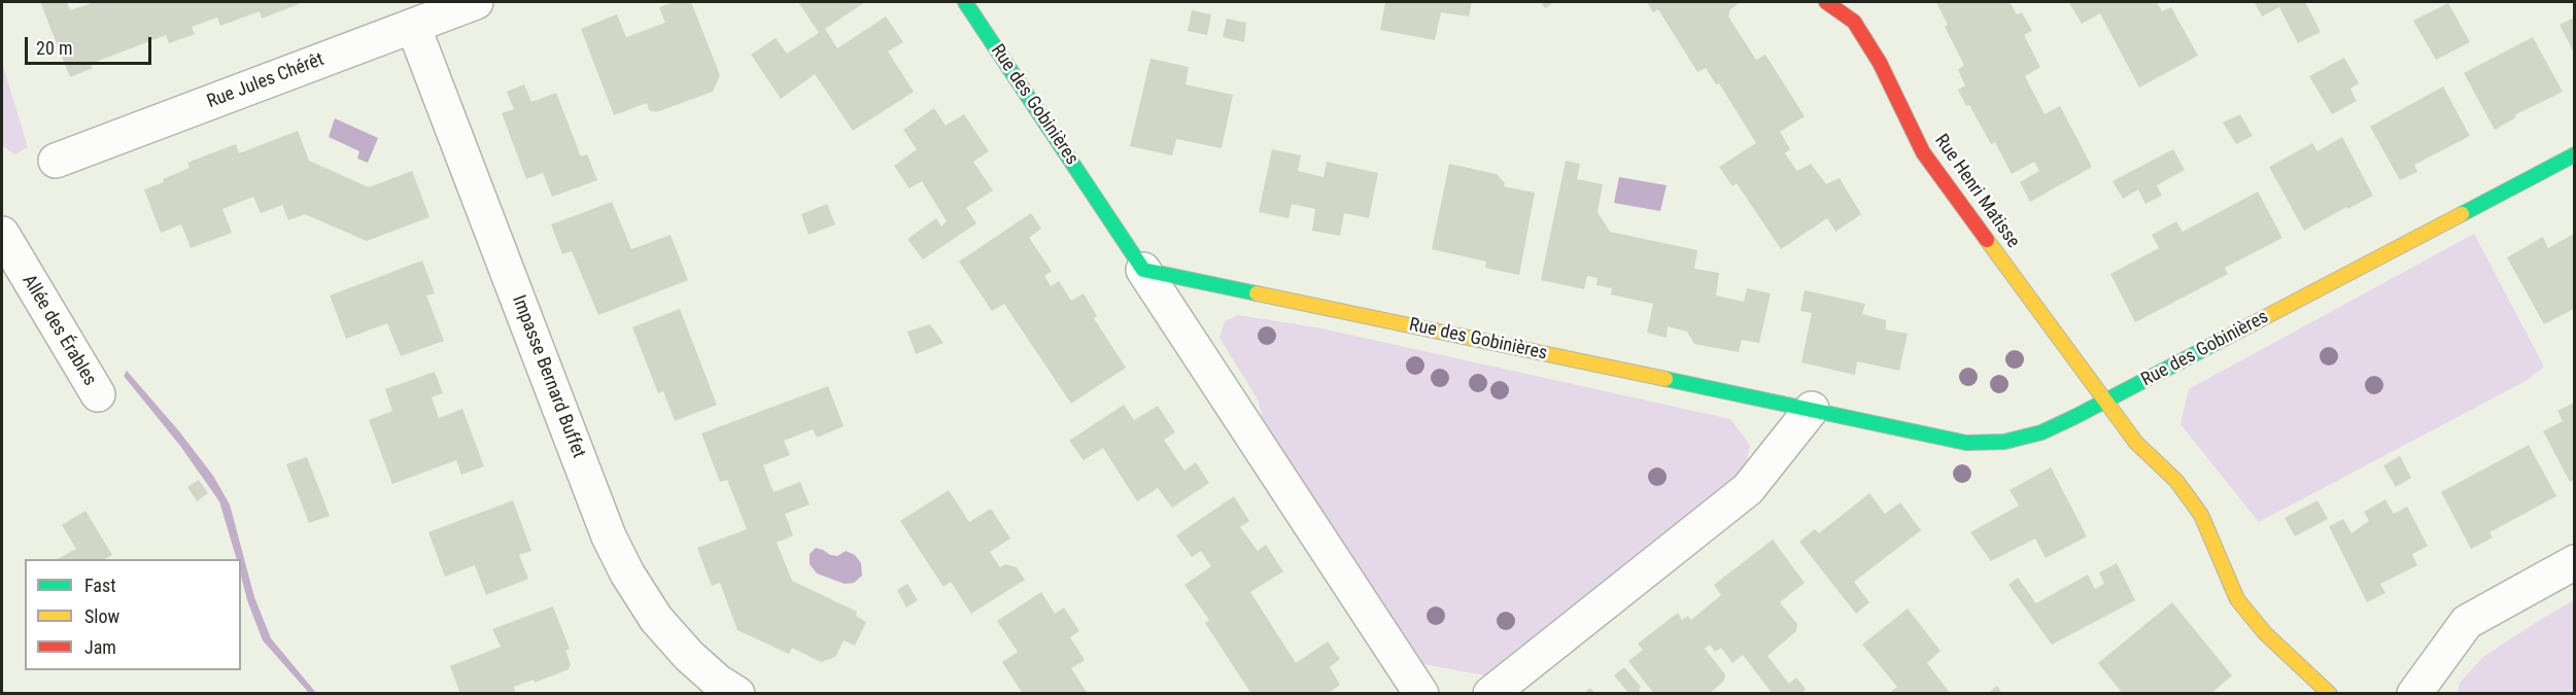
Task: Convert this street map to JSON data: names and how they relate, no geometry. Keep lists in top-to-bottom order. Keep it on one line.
{"streets":{"street":["Rue Jules Chérêt","Rue des Gobinières","Rue Henri Matisse","Allée des Érables","Impasse Bernard Buffet"]},"crossings":[["Rue Jules Chérêt","Impasse Bernard Buffet"],["Rue des Gobinières","Rue Henri Matisse"]],"legend":["Fast","Slow","Jam"],"scale_bar":"20 m"}
